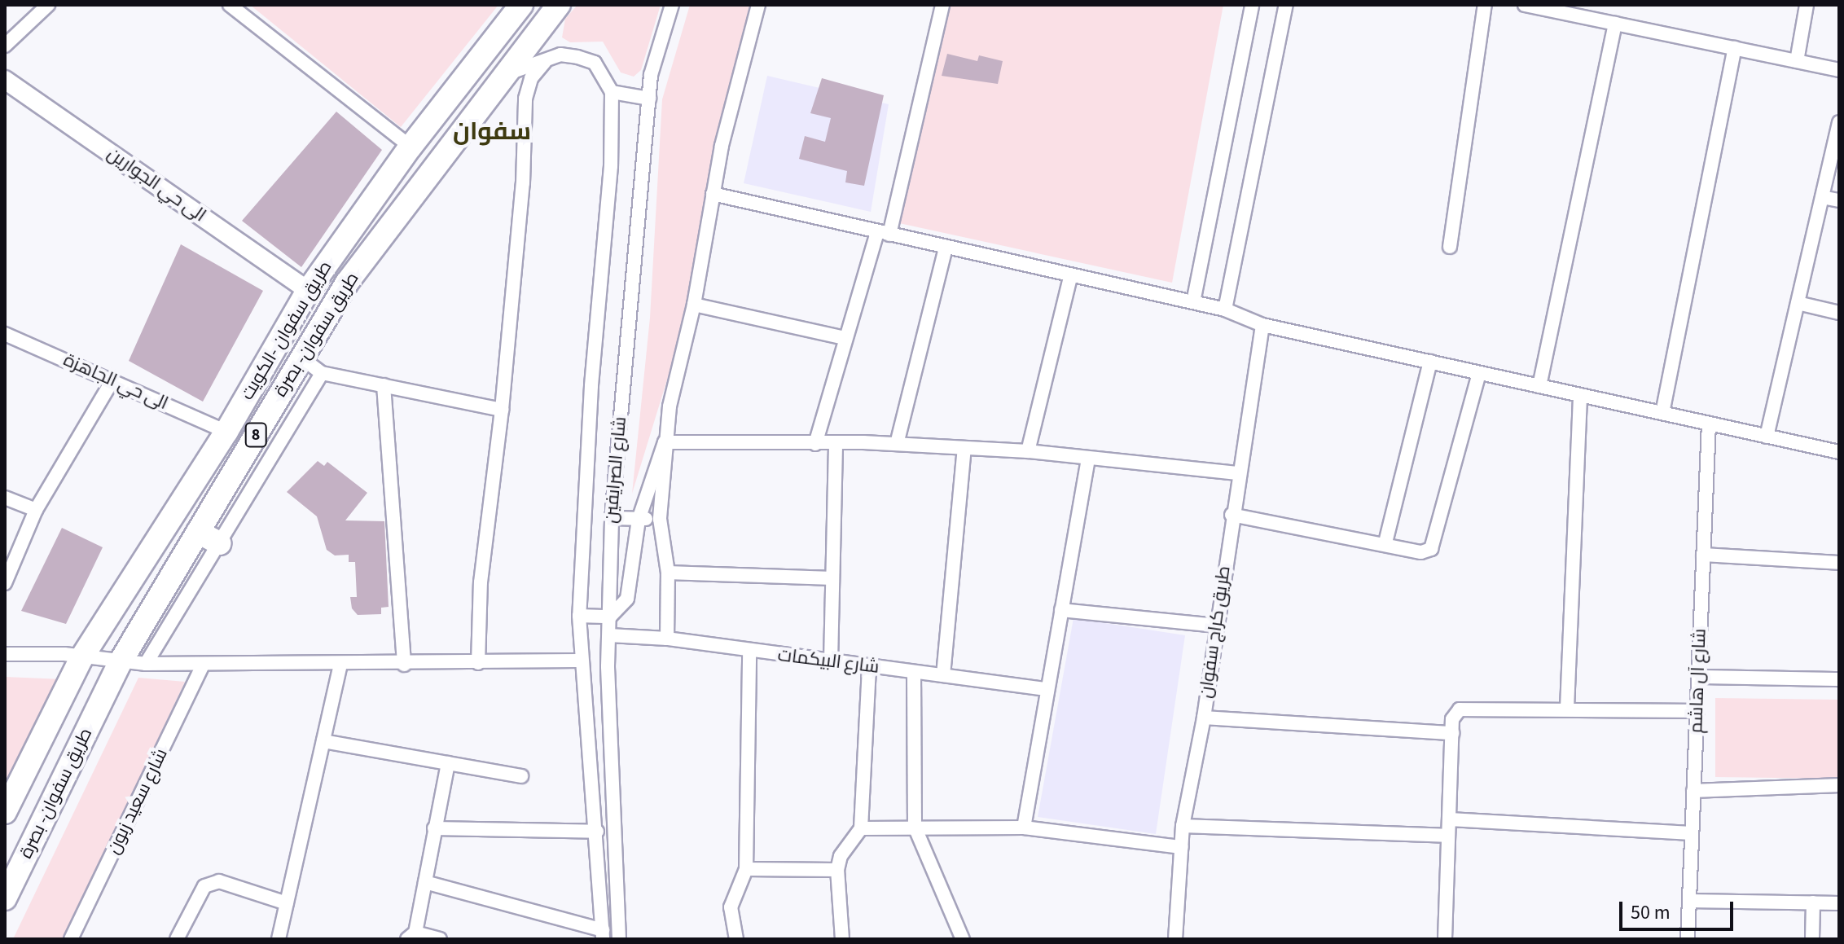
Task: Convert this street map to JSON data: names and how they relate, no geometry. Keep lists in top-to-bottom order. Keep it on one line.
{"streets":{"highway":["طريق سفوان -الكويت","طريق سفوان- بصرة","8"],"main road":["الى حي الجوارين"],"street":["الى حي الجاهزة","شارع الصرايفين","طريق كراج سفوان","شارع البيكمات","شارع آل هاشم","شارع سعيد زبون"]},"crossings":[["الى حي الجوارين","طريق سفوان -الكويت"],["طريق سفوان -الكويت","الى حي الجاهزة"],["شارع الصرايفين","شارع البيكمات"]],"districts":["سفوان"],"scale_bar":"50 m"}
